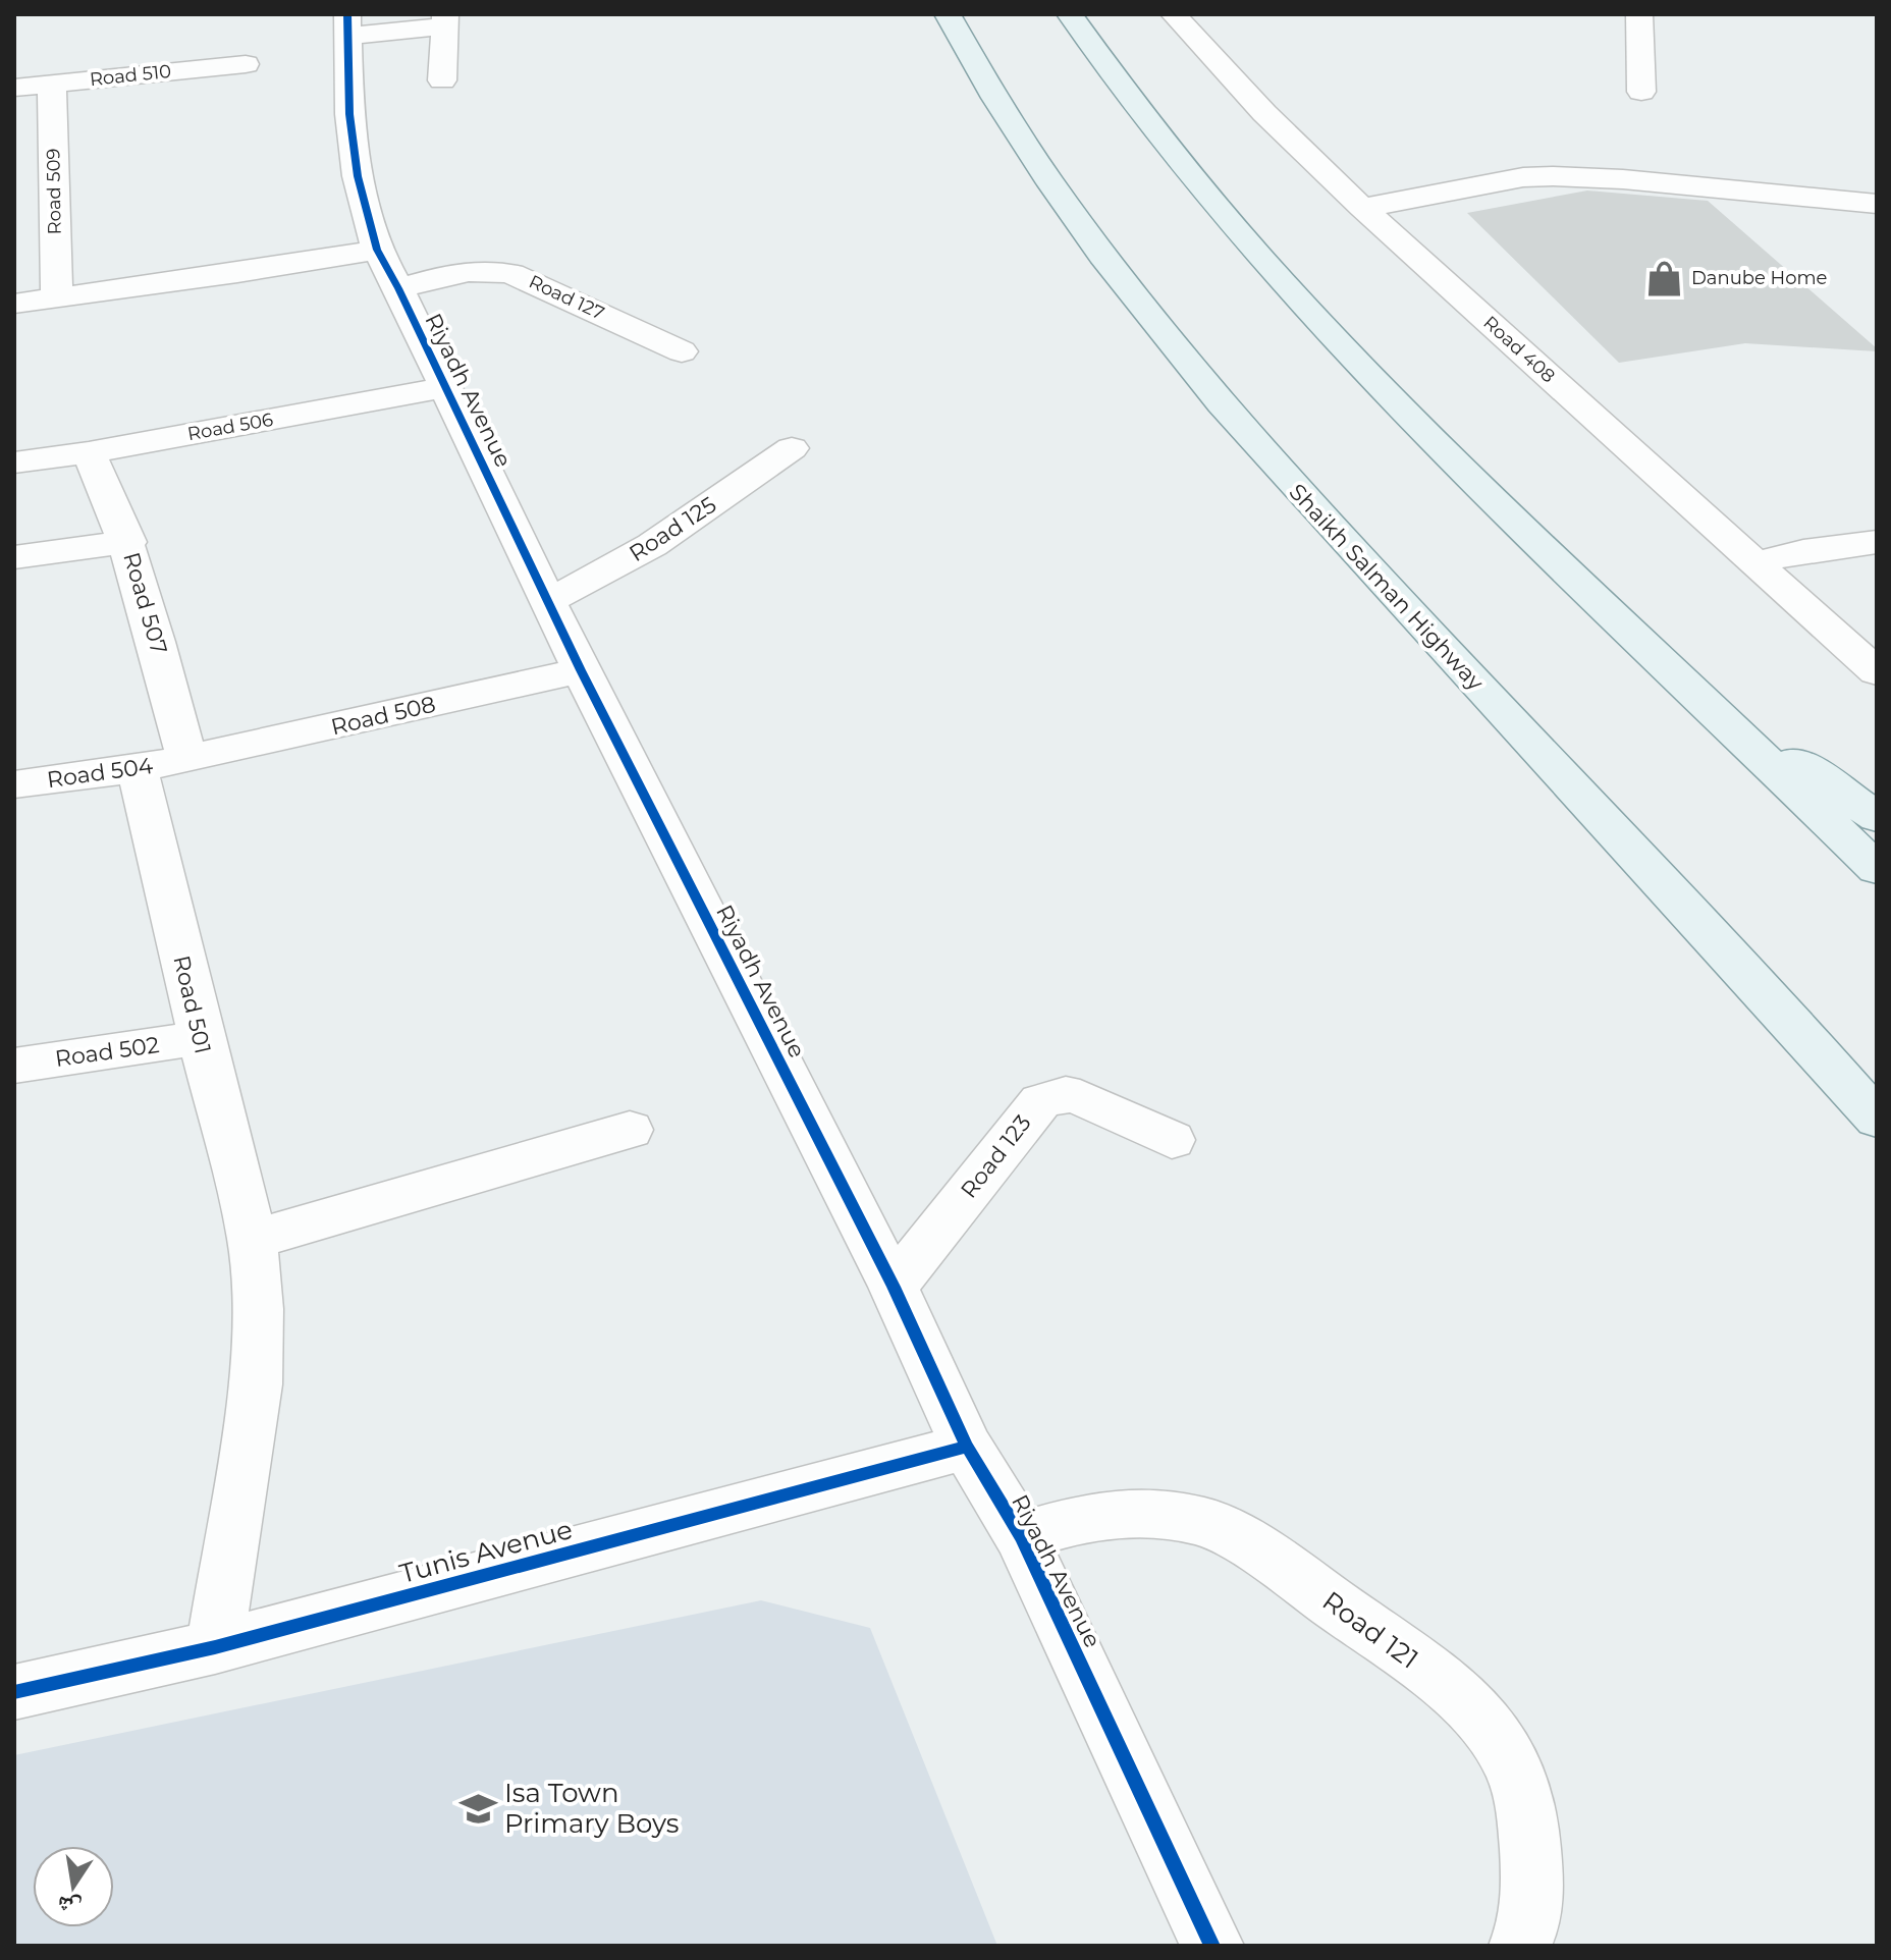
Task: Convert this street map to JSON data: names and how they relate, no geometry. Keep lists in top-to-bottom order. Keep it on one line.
{"streets":{"main road":["Shaikh Salman Highway"],"street":["Road 510","Road 509","Road 127","Road 408","Riyadh Avenue","Road 506","Road 125","Road 507","Road 508","Road 504","Road 501","Road 502","Road 123","Tunis Avenue","Road 121"]},"crossings":[["Road 510","Road 509"],["Road 127","Riyadh Avenue"],["Riyadh Avenue","Road 506"],["Riyadh Avenue","Road 125"],["Riyadh Avenue","Road 508"],["Riyadh Avenue","Road 123"],["Riyadh Avenue","Tunis Avenue"],["Riyadh Avenue","Road 121"],["Road 506","Road 507"],["Road 507","Road 508"],["Road 507","Road 504"],["Road 508","Road 504"],["Road 504","Road 501"],["Road 501","Road 502"],["Road 501","Tunis Avenue"]],"places":{"shop":["Danube Home"],"school or university":["Isa Town Primary Boys"]},"north":"bottom"}
